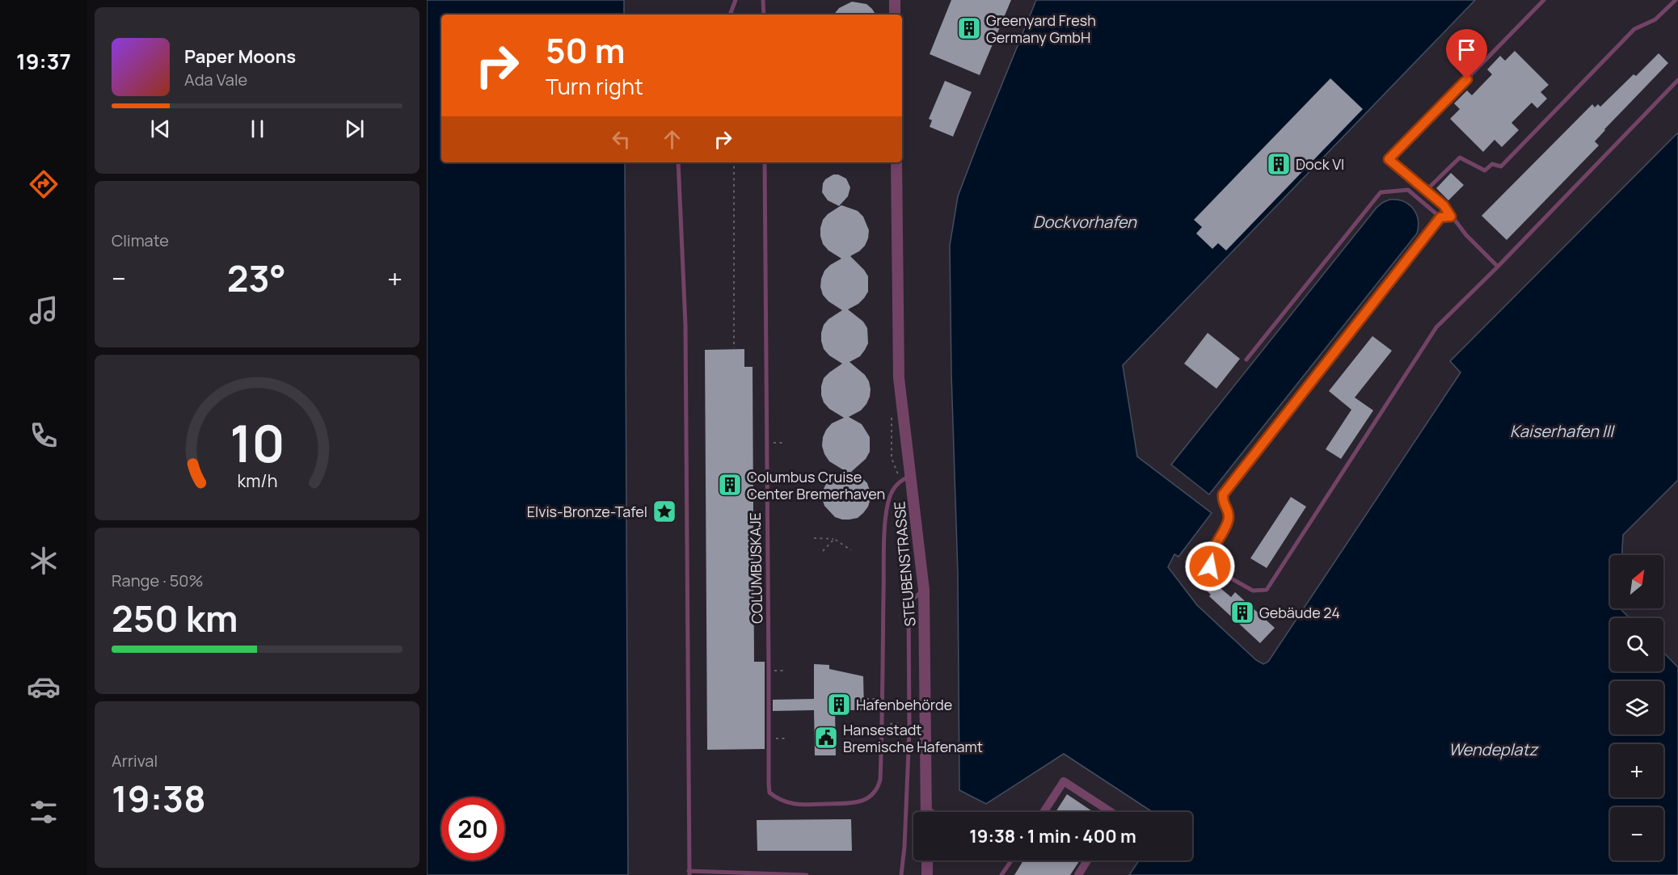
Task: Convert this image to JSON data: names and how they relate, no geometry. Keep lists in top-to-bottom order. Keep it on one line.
{"streets":{"street":["STEUBENSTRASSE"],"lane":["COLUMBUSKAJE"]},"crossings":[["STEUBENSTRASSE","COLUMBUSKAJE"]],"water":["Dockvorhafen","Kaiserhafen III","Wendeplatz"],"places":{"building":["Greenyard Fresh Germany GmbH","Dock VI","Columbus Cruise Center Bremerhaven","Gebäude 24","Hafenbehörde"],"place":["Elvis-Bronze-Tafel"],"public building":["Hansestadt Bremische Hafenamt"]},"north":"top right","page":{"tabs":"19:37","turn":["50 m","Turn right"],"song":["Paper Moons","Ada Vale"],"tile":["Climate",["Range · 50%","250 km"],["Arrival","19:38"]],"heat":["−","23°","+"],"map_buttons":["+","−"],"limit":"20","trip":"19:38 · 1 min · 400 m","gauge":["10","km/h"]}}
